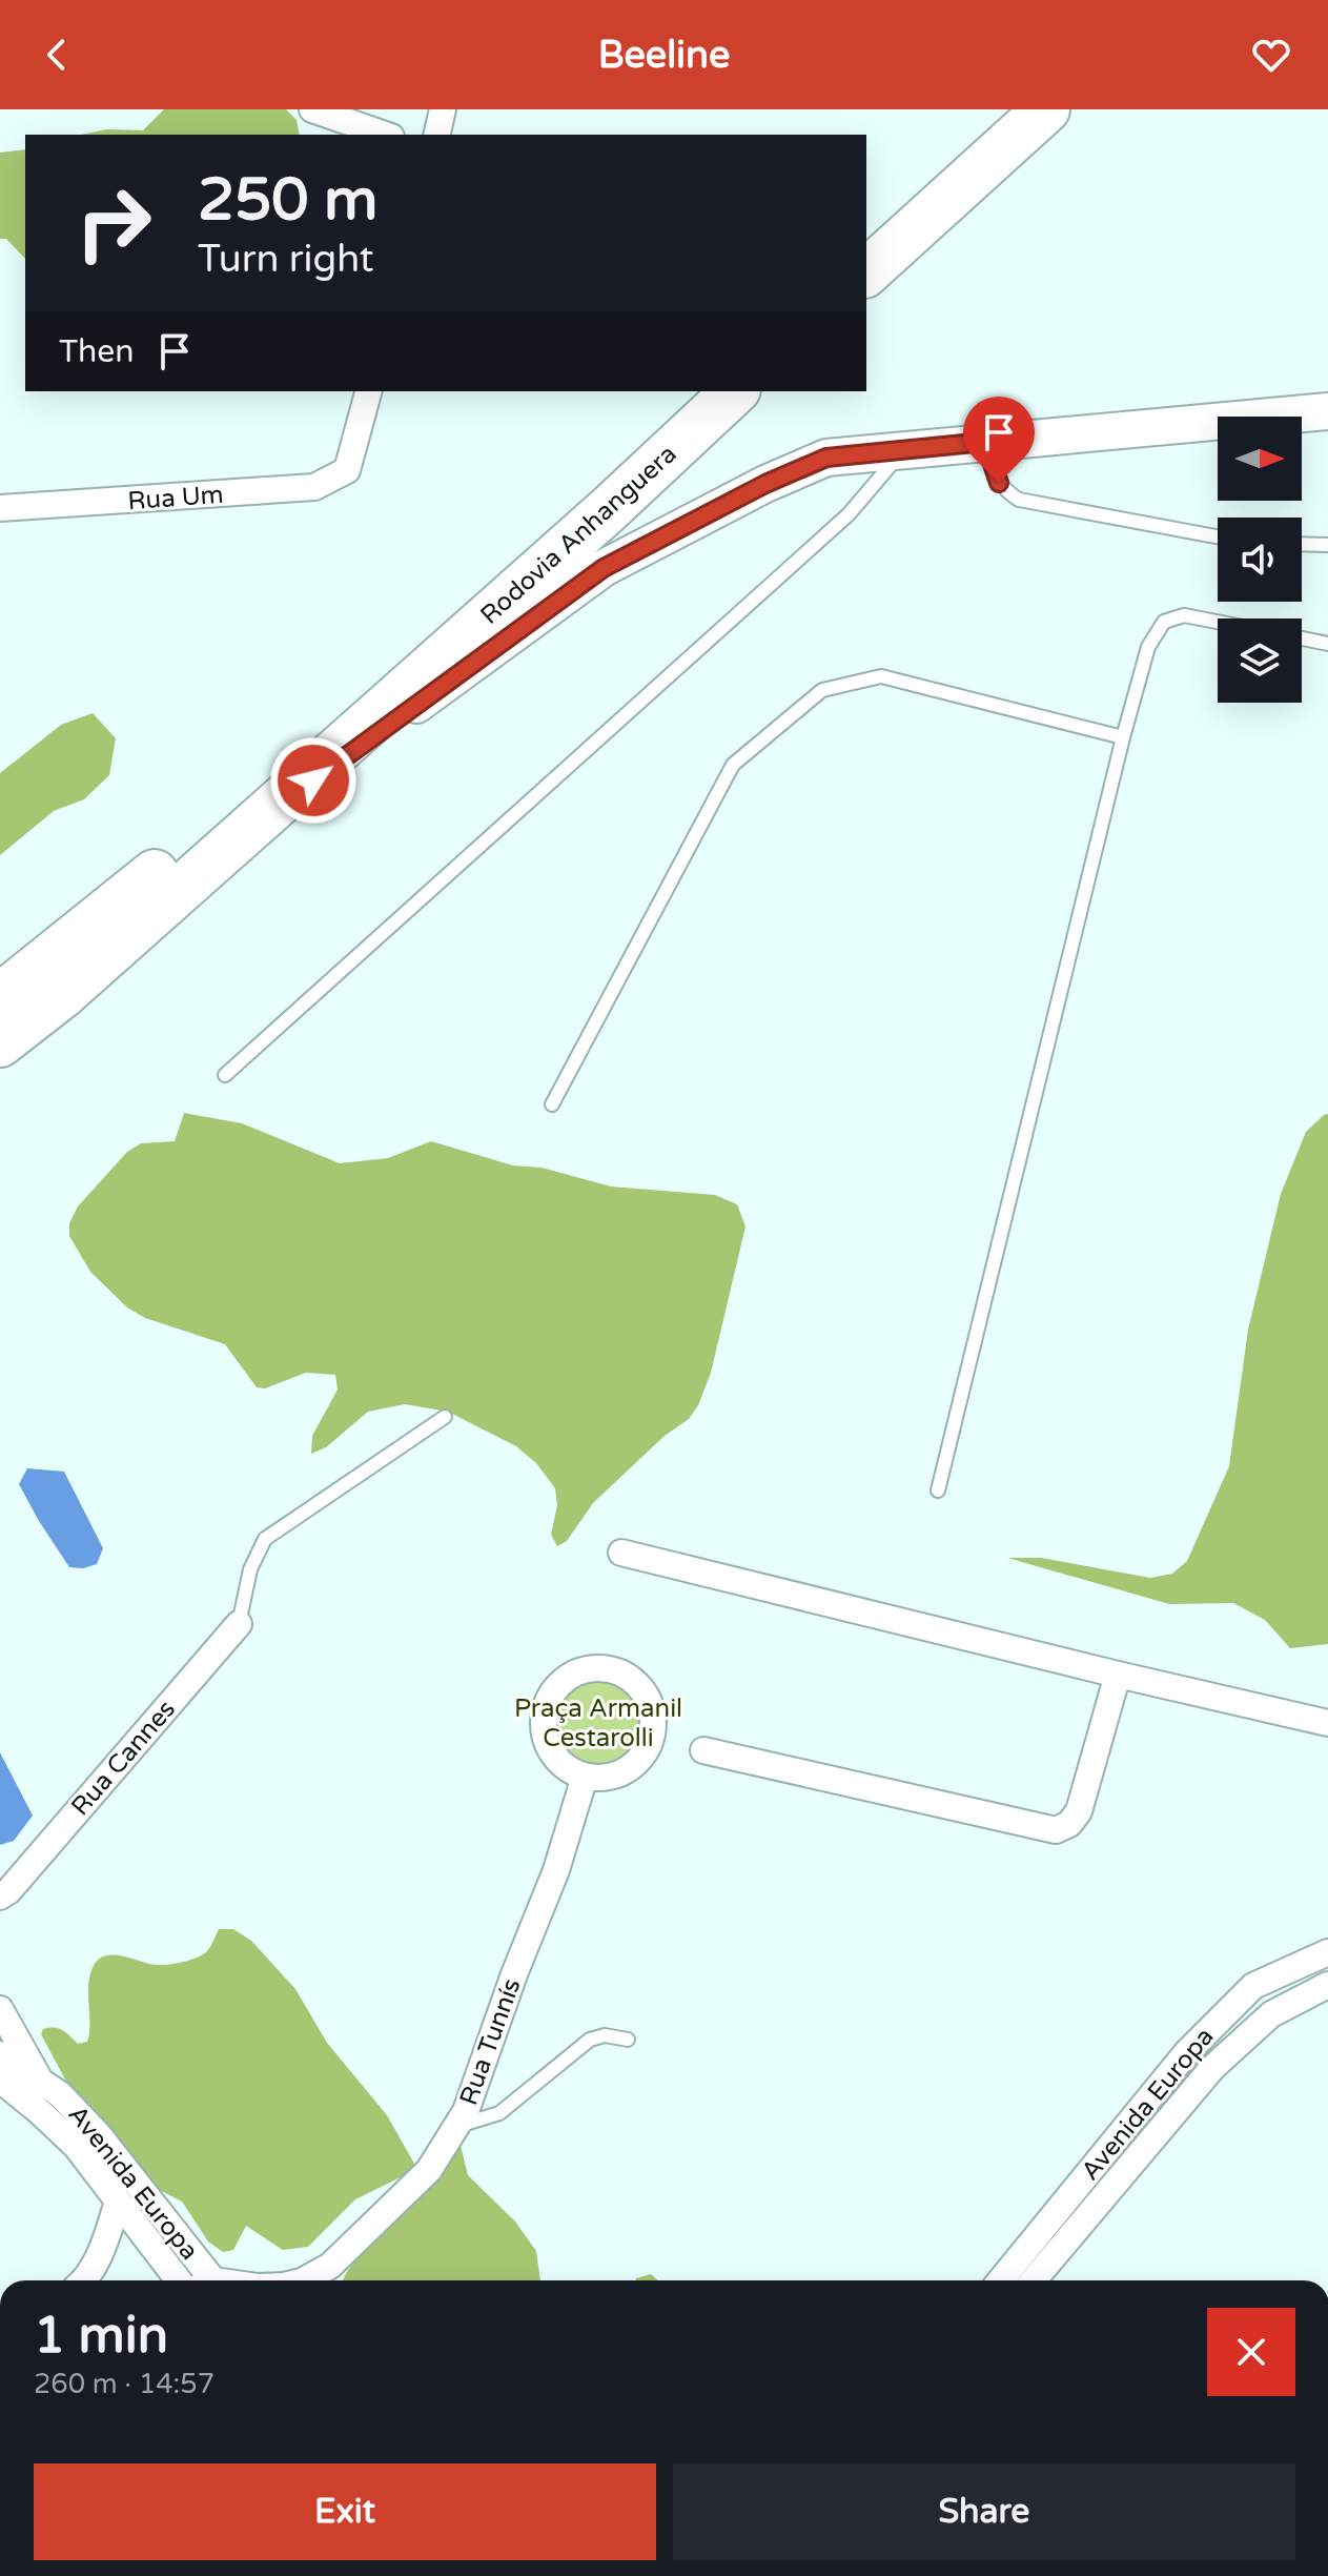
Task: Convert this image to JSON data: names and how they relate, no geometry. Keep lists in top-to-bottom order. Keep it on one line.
{"streets":{"highway":["Rodovia Anhanguera"],"street":["Rua Um","Rua Cannes","Rua Tunnís","Avenida Europa"]},"parks":["Praça Armanil Cestarolli"],"north":"right","page":{"header":"Beeline","turn":["250 m","Turn right"],"then":"Then","heading":["1 min","260 m · 14:57"],"buttons":["Exit","Share"]}}
